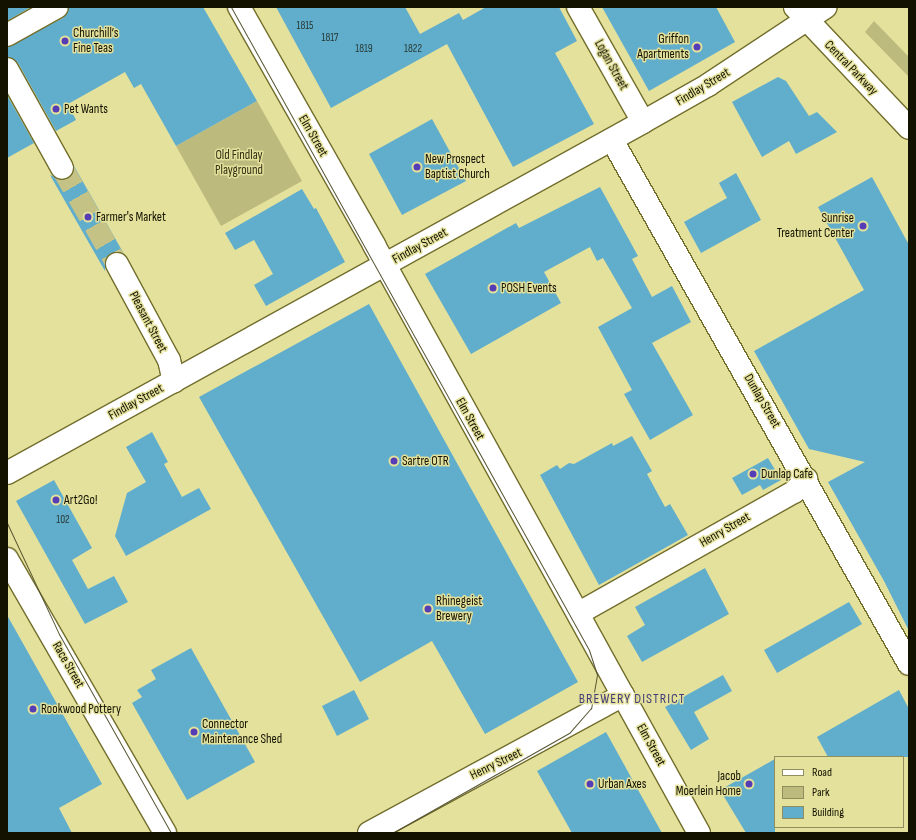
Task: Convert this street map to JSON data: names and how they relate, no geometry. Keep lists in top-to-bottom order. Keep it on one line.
{"streets":{"street":["Logan Street","Central Parkway","Findlay Street","Elm Street","Pleasant Street","Dunlap Street","Henry Street","Race Street"]},"crossings":[["Logan Street","Findlay Street"],["Central Parkway","Findlay Street"],["Findlay Street","Elm Street"],["Findlay Street","Pleasant Street"],["Findlay Street","Dunlap Street"],["Elm Street","Henry Street"],["Dunlap Street","Henry Street"]],"districts":["BREWERY DISTRICT"],"parks":["Old Findlay Playground"],"places":["Churchill’s Fine Teas","Griffon Apartments","Pet Wants","New Prospect Baptist Church","Farmer's Market","Sunrise Treatment Center","POSH Events","Sartre OTR","Dunlap Cafe","Art2Go!","Rhinegeist Brewery","Rookwood Pottery","Connector Maintenance Shed","Urban Axes","Jacob Moerlein Home"],"house_numbers":["1815","1817","1819","1822","102"],"legend":["Road","Park","Building"]}
